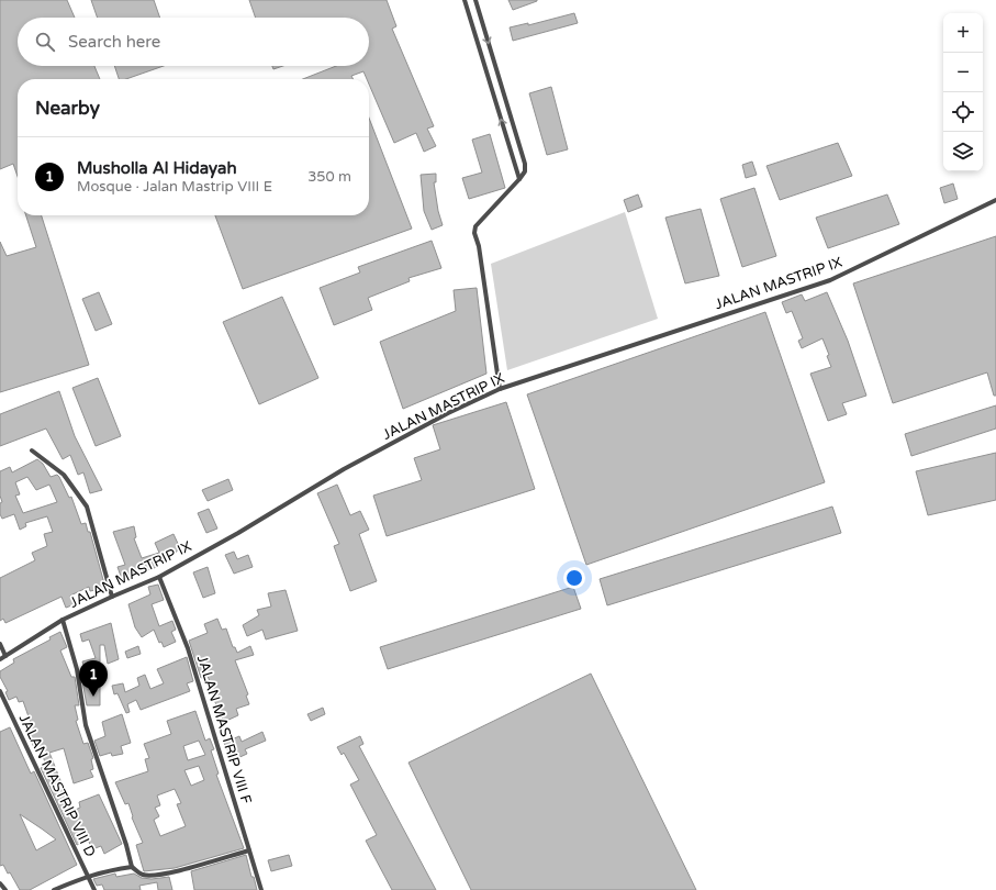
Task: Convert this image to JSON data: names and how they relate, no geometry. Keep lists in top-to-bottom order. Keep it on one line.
{"streets":{"street":["JALAN MASTRIP IX","JALAN MASTRIP VIII F","JALAN MASTRIP VIII D"]},"crossings":[["JALAN MASTRIP IX","JALAN MASTRIP VIII F"]],"page":{"map_buttons":["+","−"],"search":"Search here","heading":"Nearby","list":[{"mark":"1","name":"Musholla Al Hidayah","note":"Mosque · Jalan Mastrip VIII E","value":"350 m"}],"pins":"1"}}
